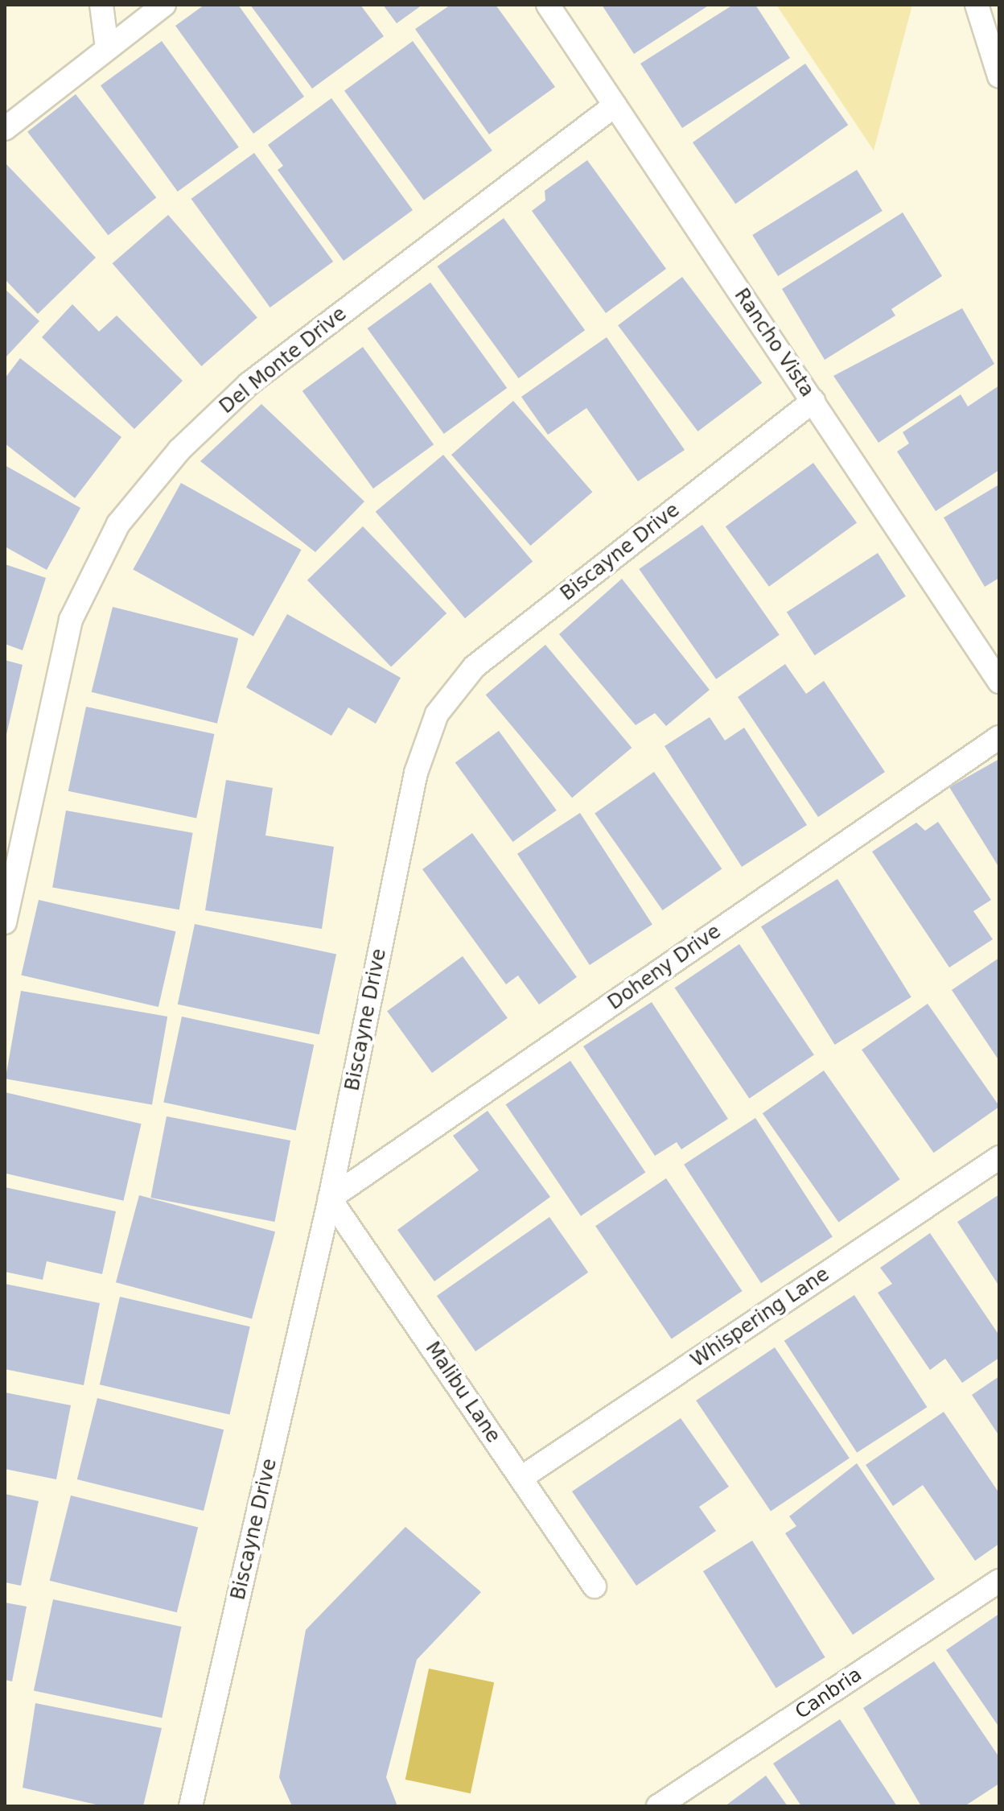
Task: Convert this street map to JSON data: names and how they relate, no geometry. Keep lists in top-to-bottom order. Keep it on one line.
{"streets":{"lane":["Rancho Vista","Del Monte Drive","Biscayne Drive","Doheny Drive","Whispering Lane","Malibu Lane","Canbria"]},"crossings":[["Rancho Vista","Del Monte Drive"],["Rancho Vista","Biscayne Drive"],["Biscayne Drive","Doheny Drive"],["Biscayne Drive","Malibu Lane"],["Doheny Drive","Malibu Lane"],["Whispering Lane","Malibu Lane"]]}
